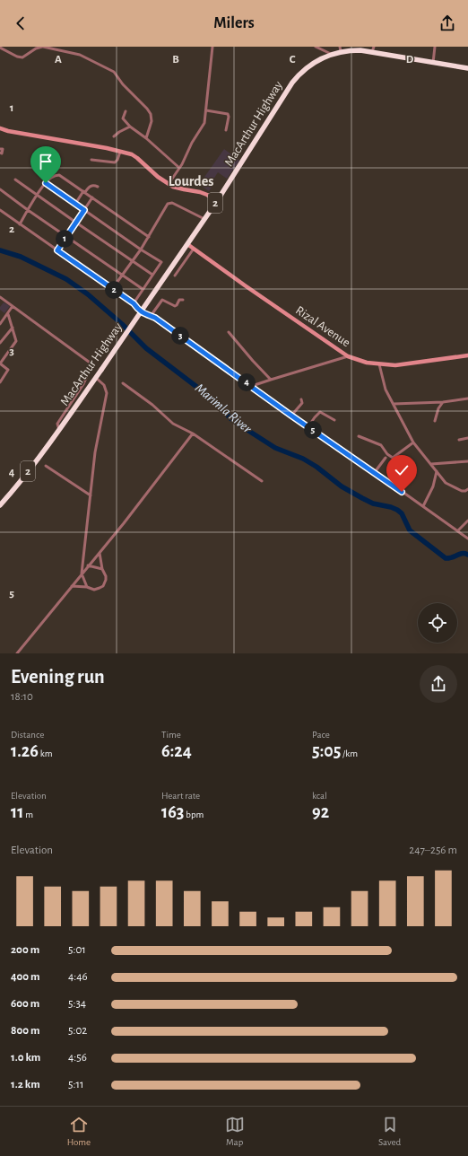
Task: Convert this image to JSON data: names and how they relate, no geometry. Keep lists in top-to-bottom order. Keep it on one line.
{"streets":{"highway":["MacArthur Highway","2"],"street":["Rizal Avenue"]},"crossings":[["MacArthur Highway","Rizal Avenue"]],"districts":["Lourdes"],"water":["Marimla River"],"page":{"header":"Milers","pins":["1","2","3","4","5"],"heading":["Evening run","18:10"],"stats":[["Distance","1.26 km"],["Time","6:24"],["Pace","5:05 /km"],["Elevation","11 m"],["Heart rate","163 bpm"],["kcal","92"]],"chart":["Elevation","247–256 m"],"list":[{"name":"200 m","note":"5:01"},{"name":"400 m","note":"4:46"},{"name":"600 m","note":"5:34"},{"name":"800 m","note":"5:02"},{"name":"1.0 km","note":"4:56"},{"name":"1.2 km","note":"5:11"}],"tabs":["Home","Map","Saved"]},"grid":{"columns":["A","B","C","D"],"rows":["1","2","3","4","5"]}}
